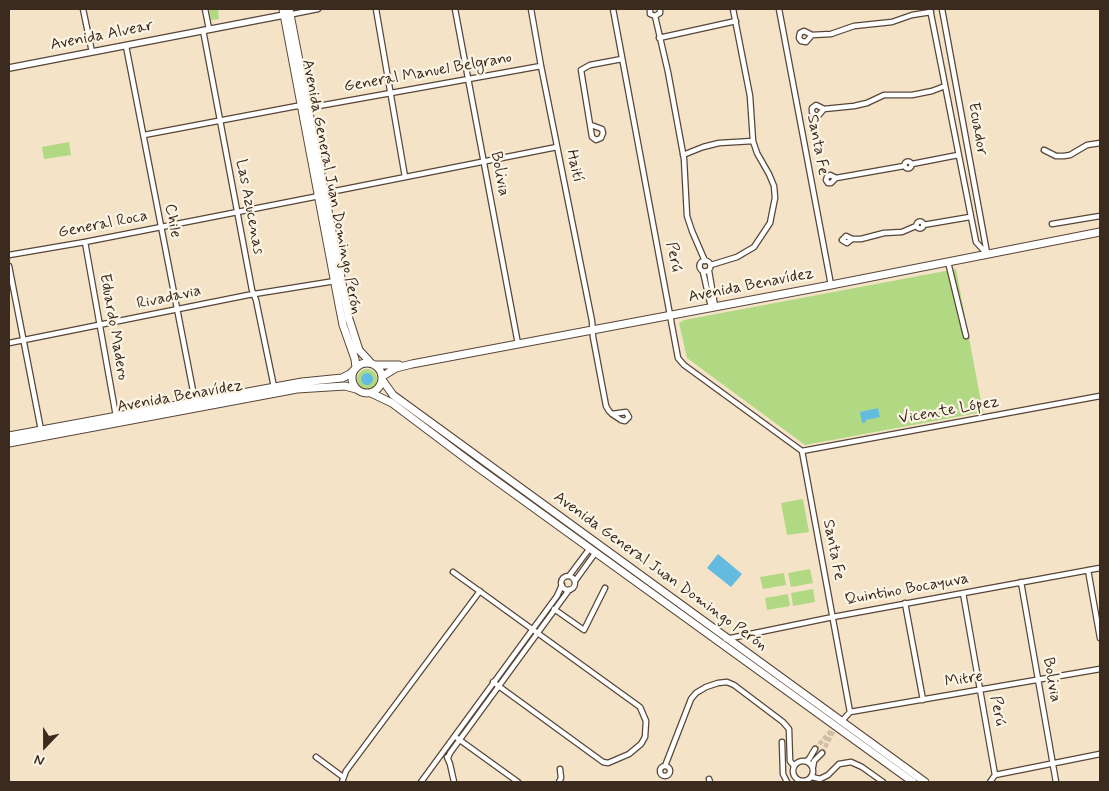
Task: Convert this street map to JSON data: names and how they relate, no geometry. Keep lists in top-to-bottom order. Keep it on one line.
{"streets":{"main road":["Avenida General Juan Domingo Perón","Avenida Benavídez"],"street":["Avenida Alvear","General Manuel Belgrano","Ecuador","Santa Fe","Haití","Bolivia","Las Azucenas","Chile","General Roca","Perú","Rivadavia","Eduardo Madero","Vicente López","Quintino Bocayuva","Mitre"]},"crossings":[["Avenida Alvear","Avenida General Juan Domingo Perón"],["Avenida Alvear","Las Azucenas"],["Avenida Alvear","Chile"],["General Manuel Belgrano","Haití"],["General Manuel Belgrano","Bolivia"],["General Manuel Belgrano","Avenida General Juan Domingo Perón"],["General Manuel Belgrano","Las Azucenas"],["General Manuel Belgrano","Chile"],["Ecuador","Avenida Benavídez"],["Santa Fe","Perú"],["Santa Fe","Avenida Benavídez"],["Santa Fe","Vicente López"],["Santa Fe","Quintino Bocayuva"],["Santa Fe","Mitre"],["Haití","General Roca"],["Haití","Avenida Benavídez"],["Bolivia","General Roca"],["Bolivia","Avenida Benavídez"],["Bolivia","Quintino Bocayuva"],["Bolivia","Mitre"],["Avenida General Juan Domingo Perón","General Roca"],["Avenida General Juan Domingo Perón","Avenida Benavídez"],["Avenida General Juan Domingo Perón","Rivadavia"],["Avenida General Juan Domingo Perón","Quintino Bocayuva"],["Las Azucenas","General Roca"],["Las Azucenas","Avenida Benavídez"],["Las Azucenas","Rivadavia"],["Chile","General Roca"],["Chile","Avenida Benavídez"],["Chile","Rivadavia"],["General Roca","Eduardo Madero"],["Perú","Avenida Benavídez"],["Perú","Vicente López"],["Perú","Quintino Bocayuva"],["Perú","Mitre"],["Avenida Benavídez","Eduardo Madero"],["Rivadavia","Eduardo Madero"]],"north":"bottom"}
